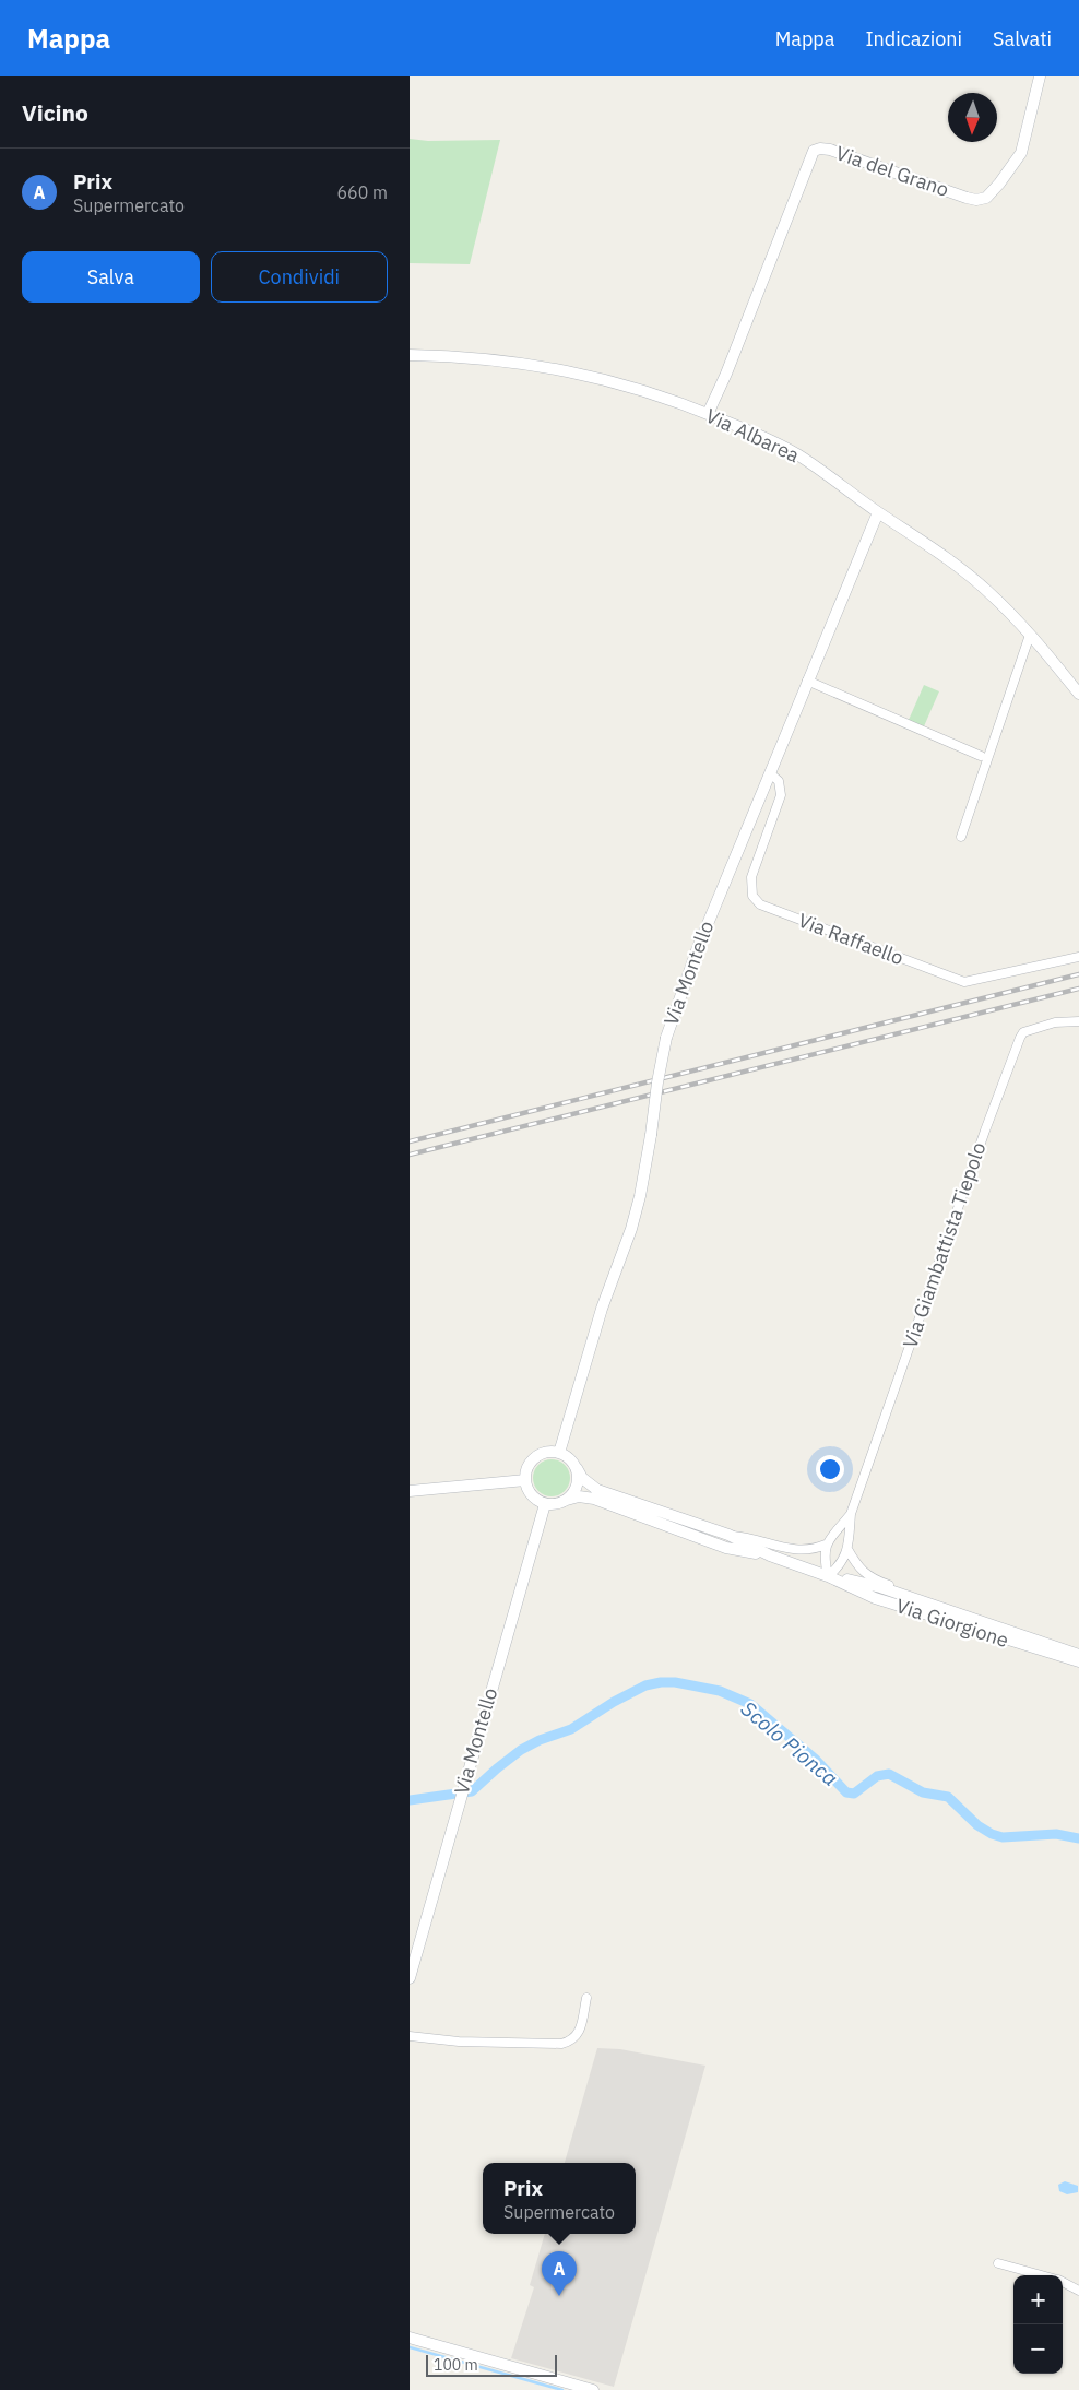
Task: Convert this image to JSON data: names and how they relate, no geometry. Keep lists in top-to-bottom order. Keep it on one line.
{"streets":{"street":["Via del Grano","Via Albarea","Via Raffaello","Via Montello","Via Giambattista Tiepolo","Via Giorgione"]},"crossings":[["Via del Grano","Via Albarea"],["Via Albarea","Via Montello"],["Via Raffaello","Via Montello"],["Via Montello","Via Giorgione"],["Via Giambattista Tiepolo","Via Giorgione"]],"water":["Scolo Pionca"],"scale_bar":"100 m","north":"bottom","page":{"header":"Mappa","nav":["Mappa","Indicazioni","Salvati"],"heading":"Vicino","list":[{"mark":"A","name":"Prix","note":"Supermercato","value":"660 m"}],"buttons":["Salva","Condividi"],"popup":["Prix","Supermercato"],"pins":"A","map_buttons":["+","−"],"scale":"100 m"}}
